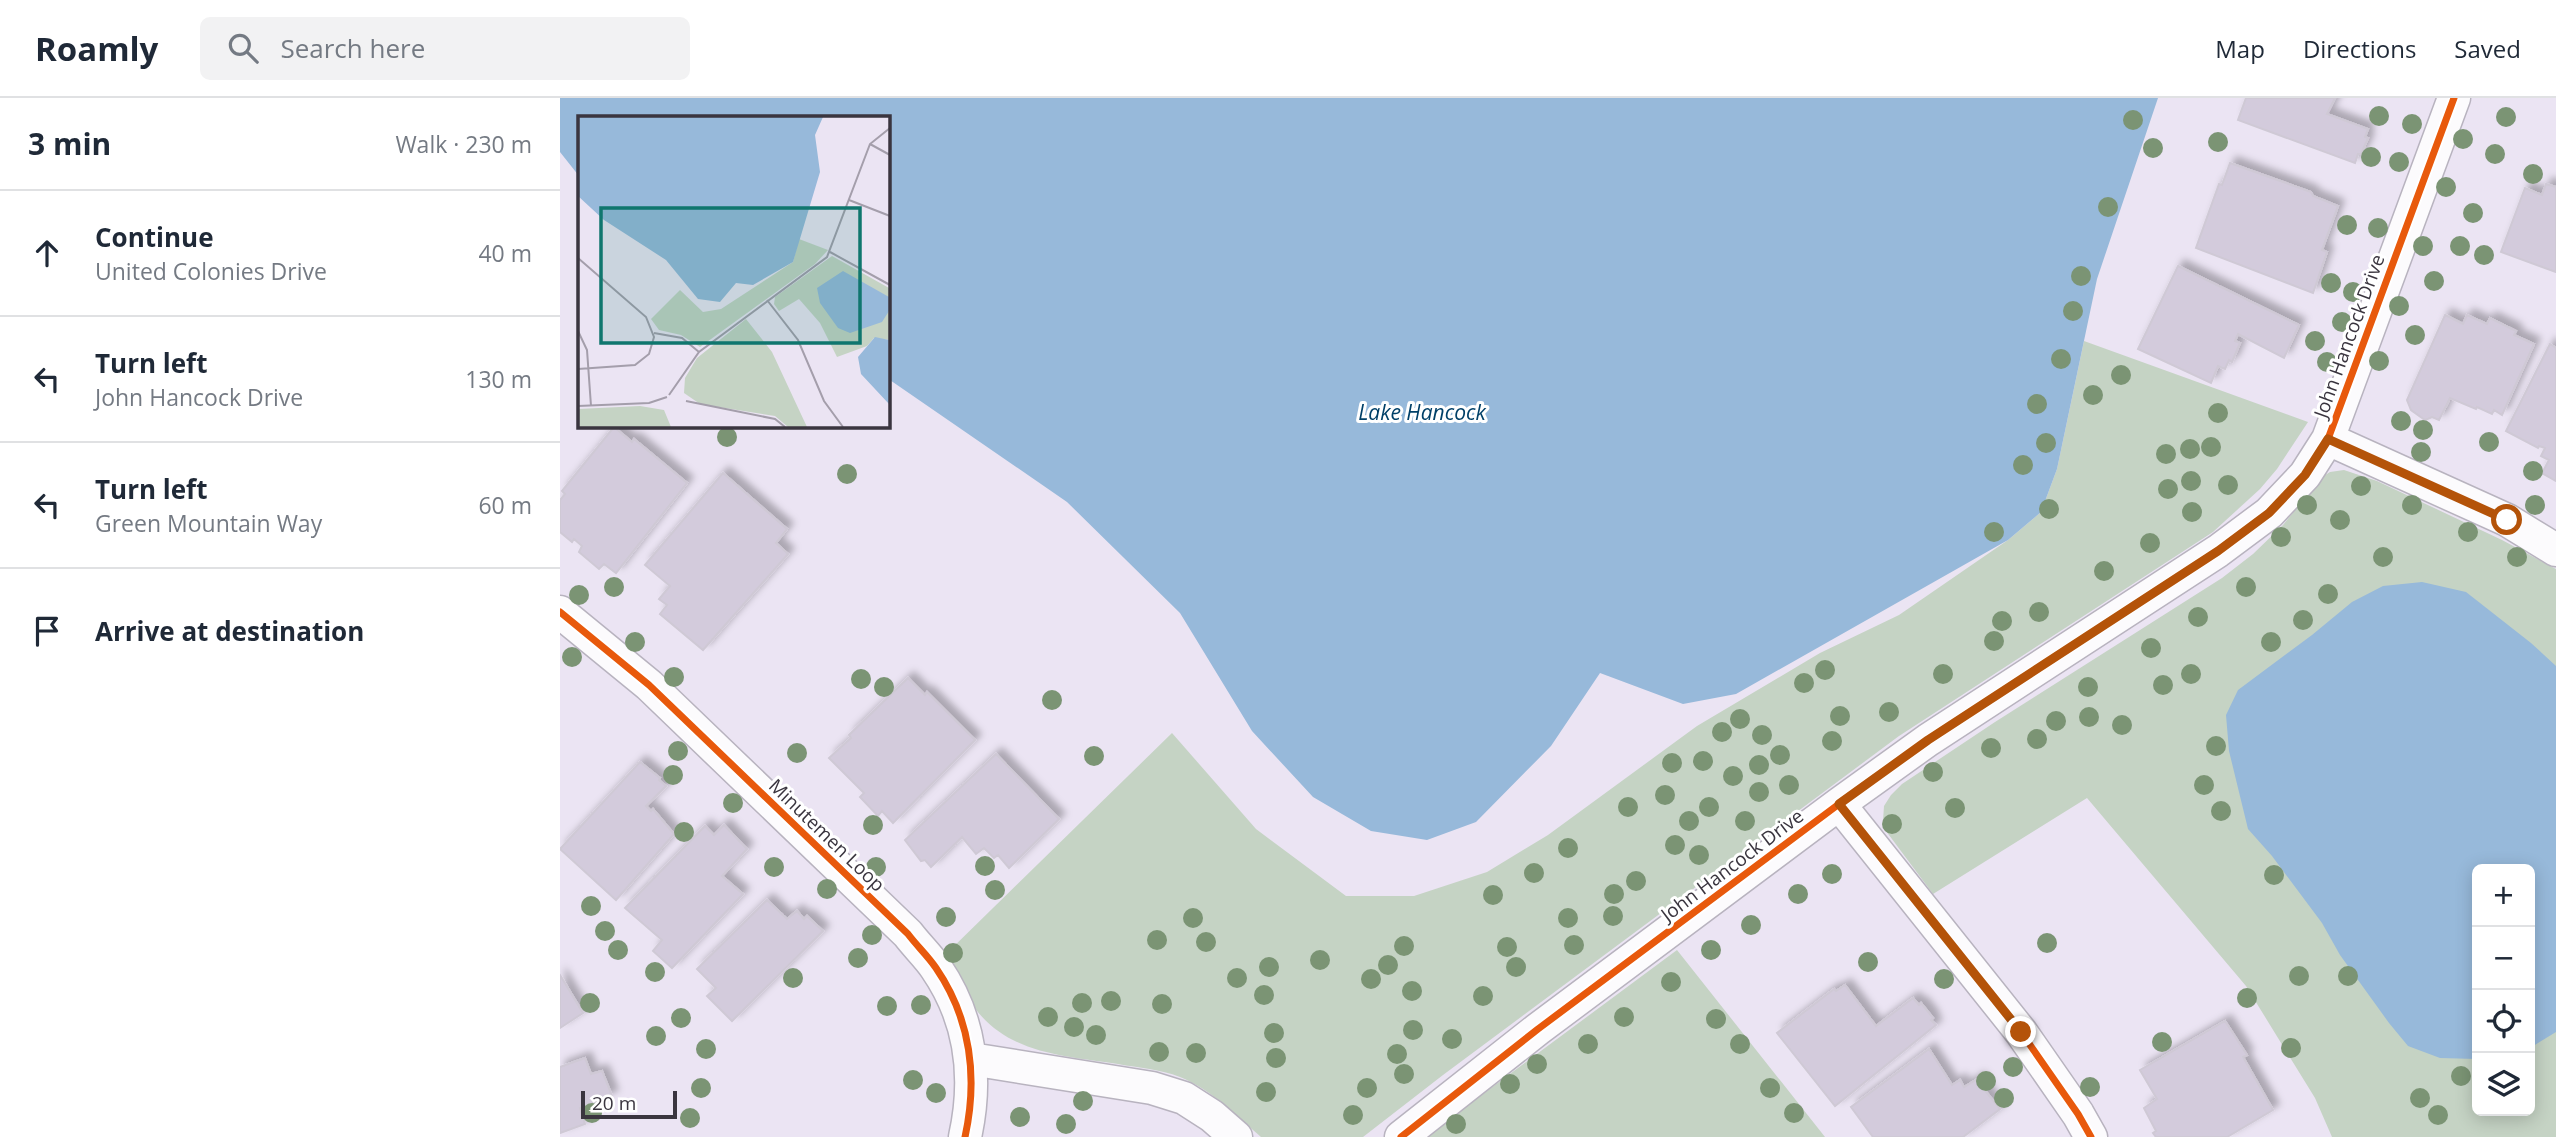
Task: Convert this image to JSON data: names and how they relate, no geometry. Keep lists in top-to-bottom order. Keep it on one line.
{"streets":{"street":["John Hancock Drive","Minutemen Loop"]},"water":["Lake Hancock"],"scale_bar":"20 m","page":{"header":"Roamly","search":"Search here","nav":["Map","Directions","Saved"],"heading":["3 min","Walk · 230 m"],"list":[["Continue","United Colonies Drive","40 m"],["Turn left","John Hancock Drive","130 m"],["Turn left","Green Mountain Way","60 m"],"Arrive at destination"],"map_buttons":["+","−"],"scale":"20 m"}}
